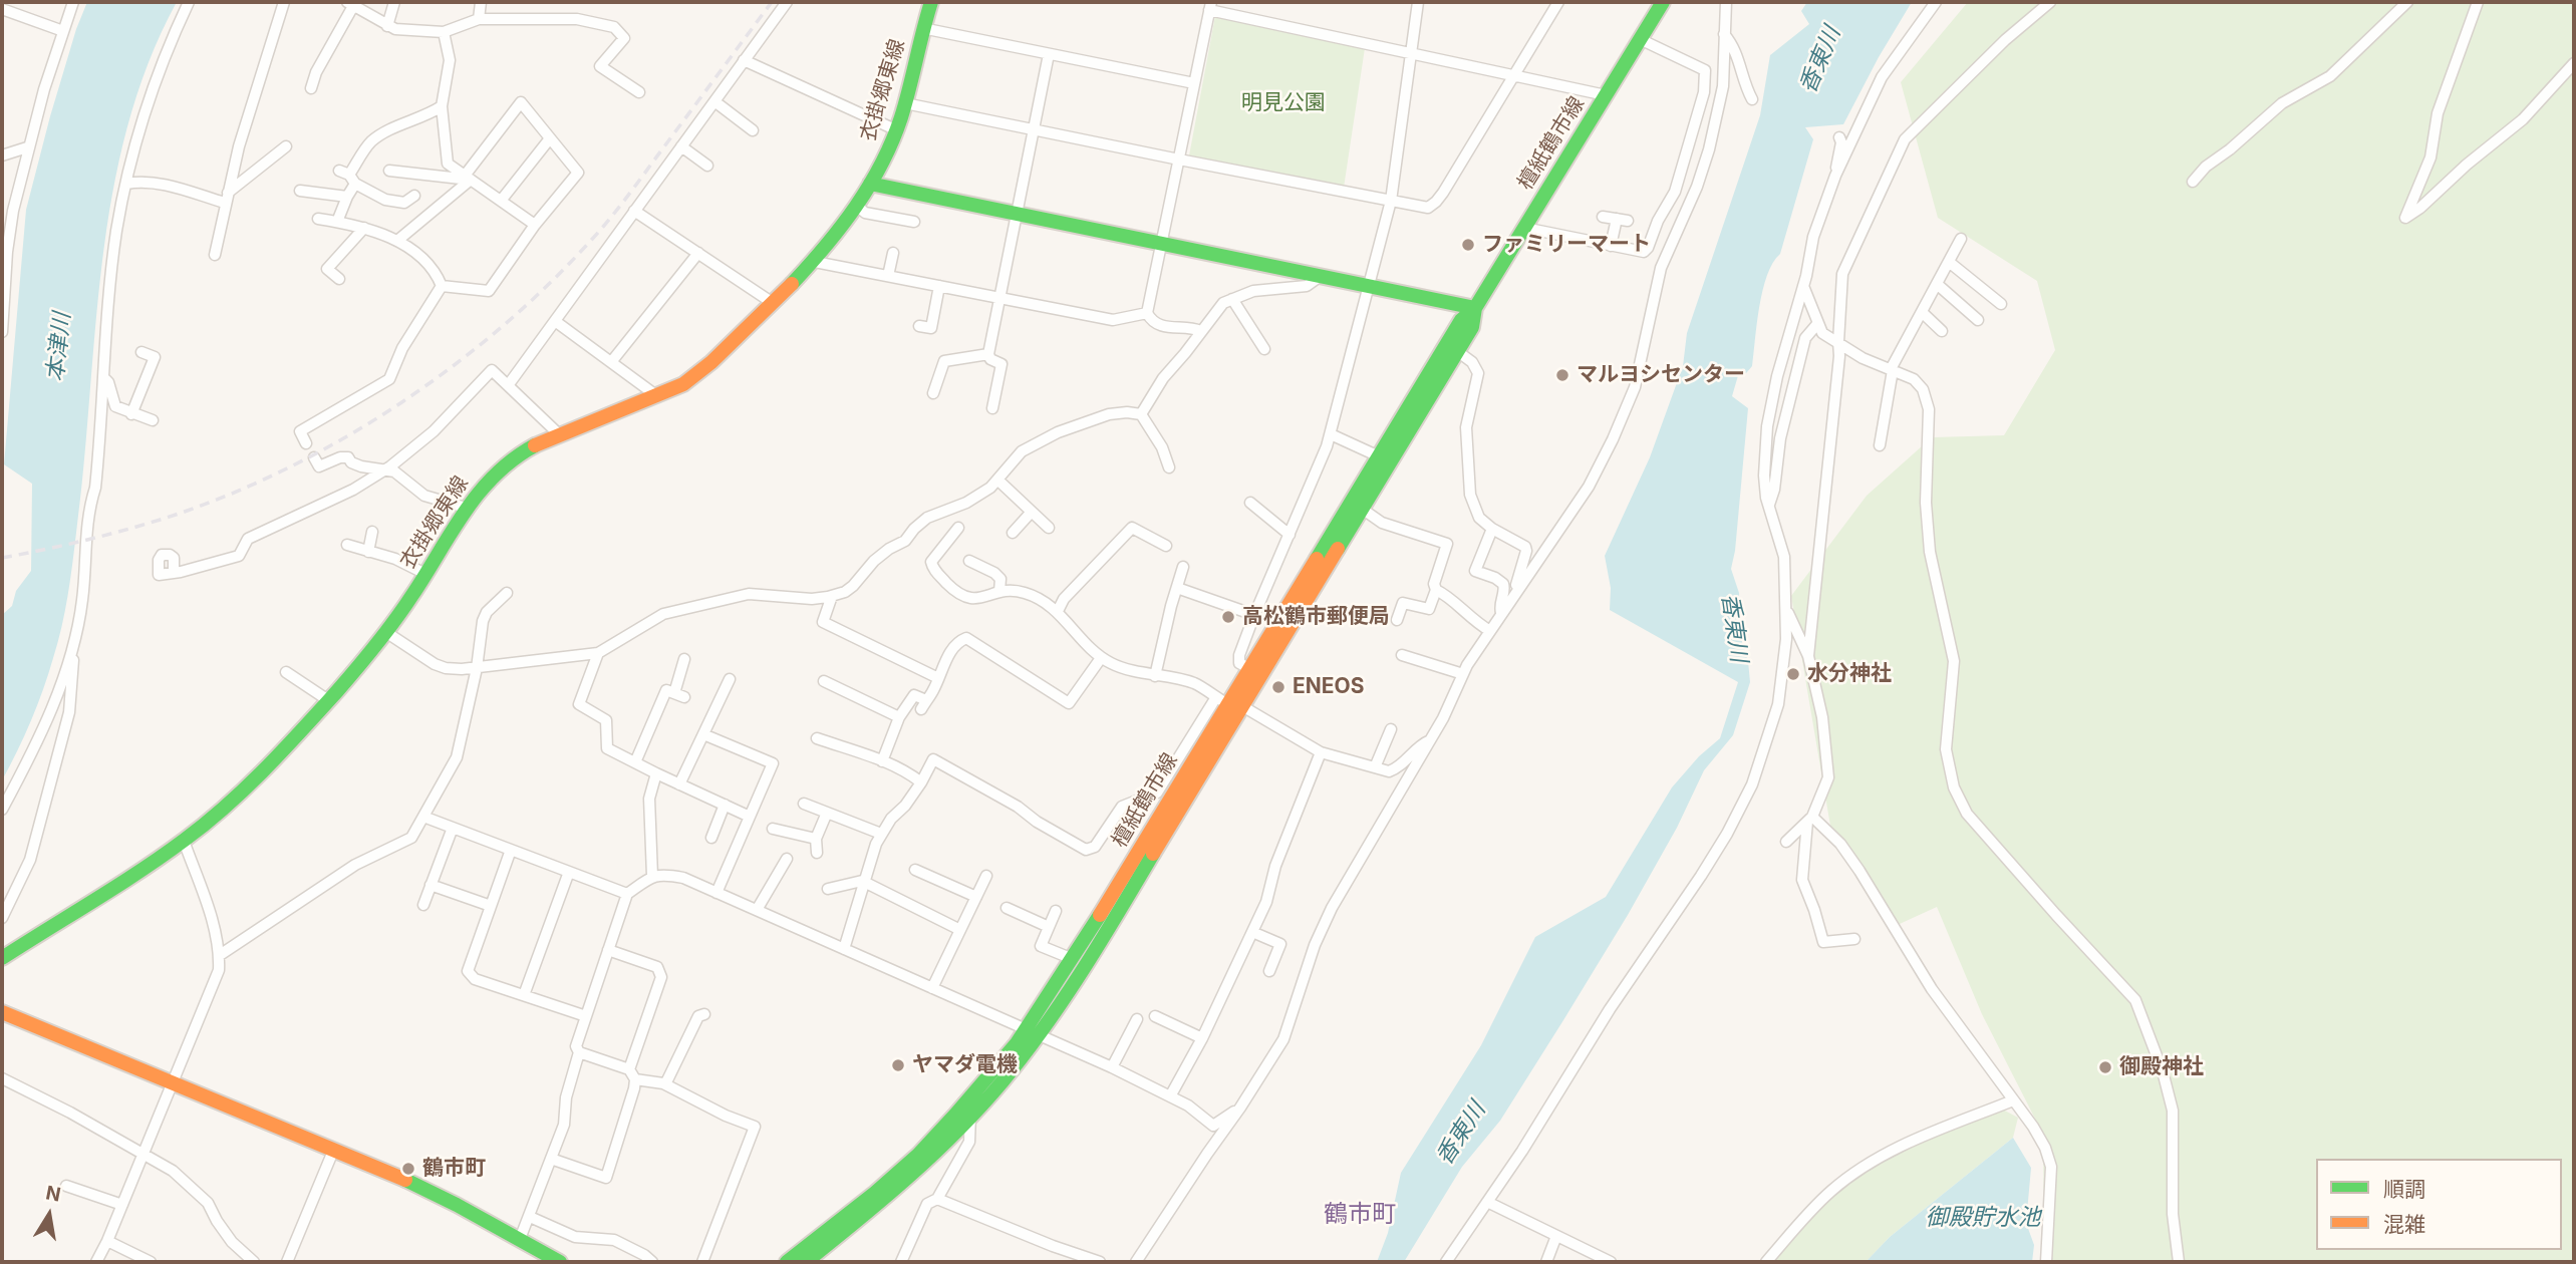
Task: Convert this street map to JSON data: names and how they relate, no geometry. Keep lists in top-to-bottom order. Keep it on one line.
{"streets":{"main road":["衣掛郷東線","檀紙鶴市線"]},"districts":["鶴市町"],"water":["香東川","本津川","御殿貯水池"],"parks":["明見公園"],"places":["ファミリーマート","マルヨシセンター","高松鶴市郵便局","水分神社","ENEOS","ヤマダ電機","御殿神社","鶴市町"],"legend":["順調","混雑"],"north":"top"}
